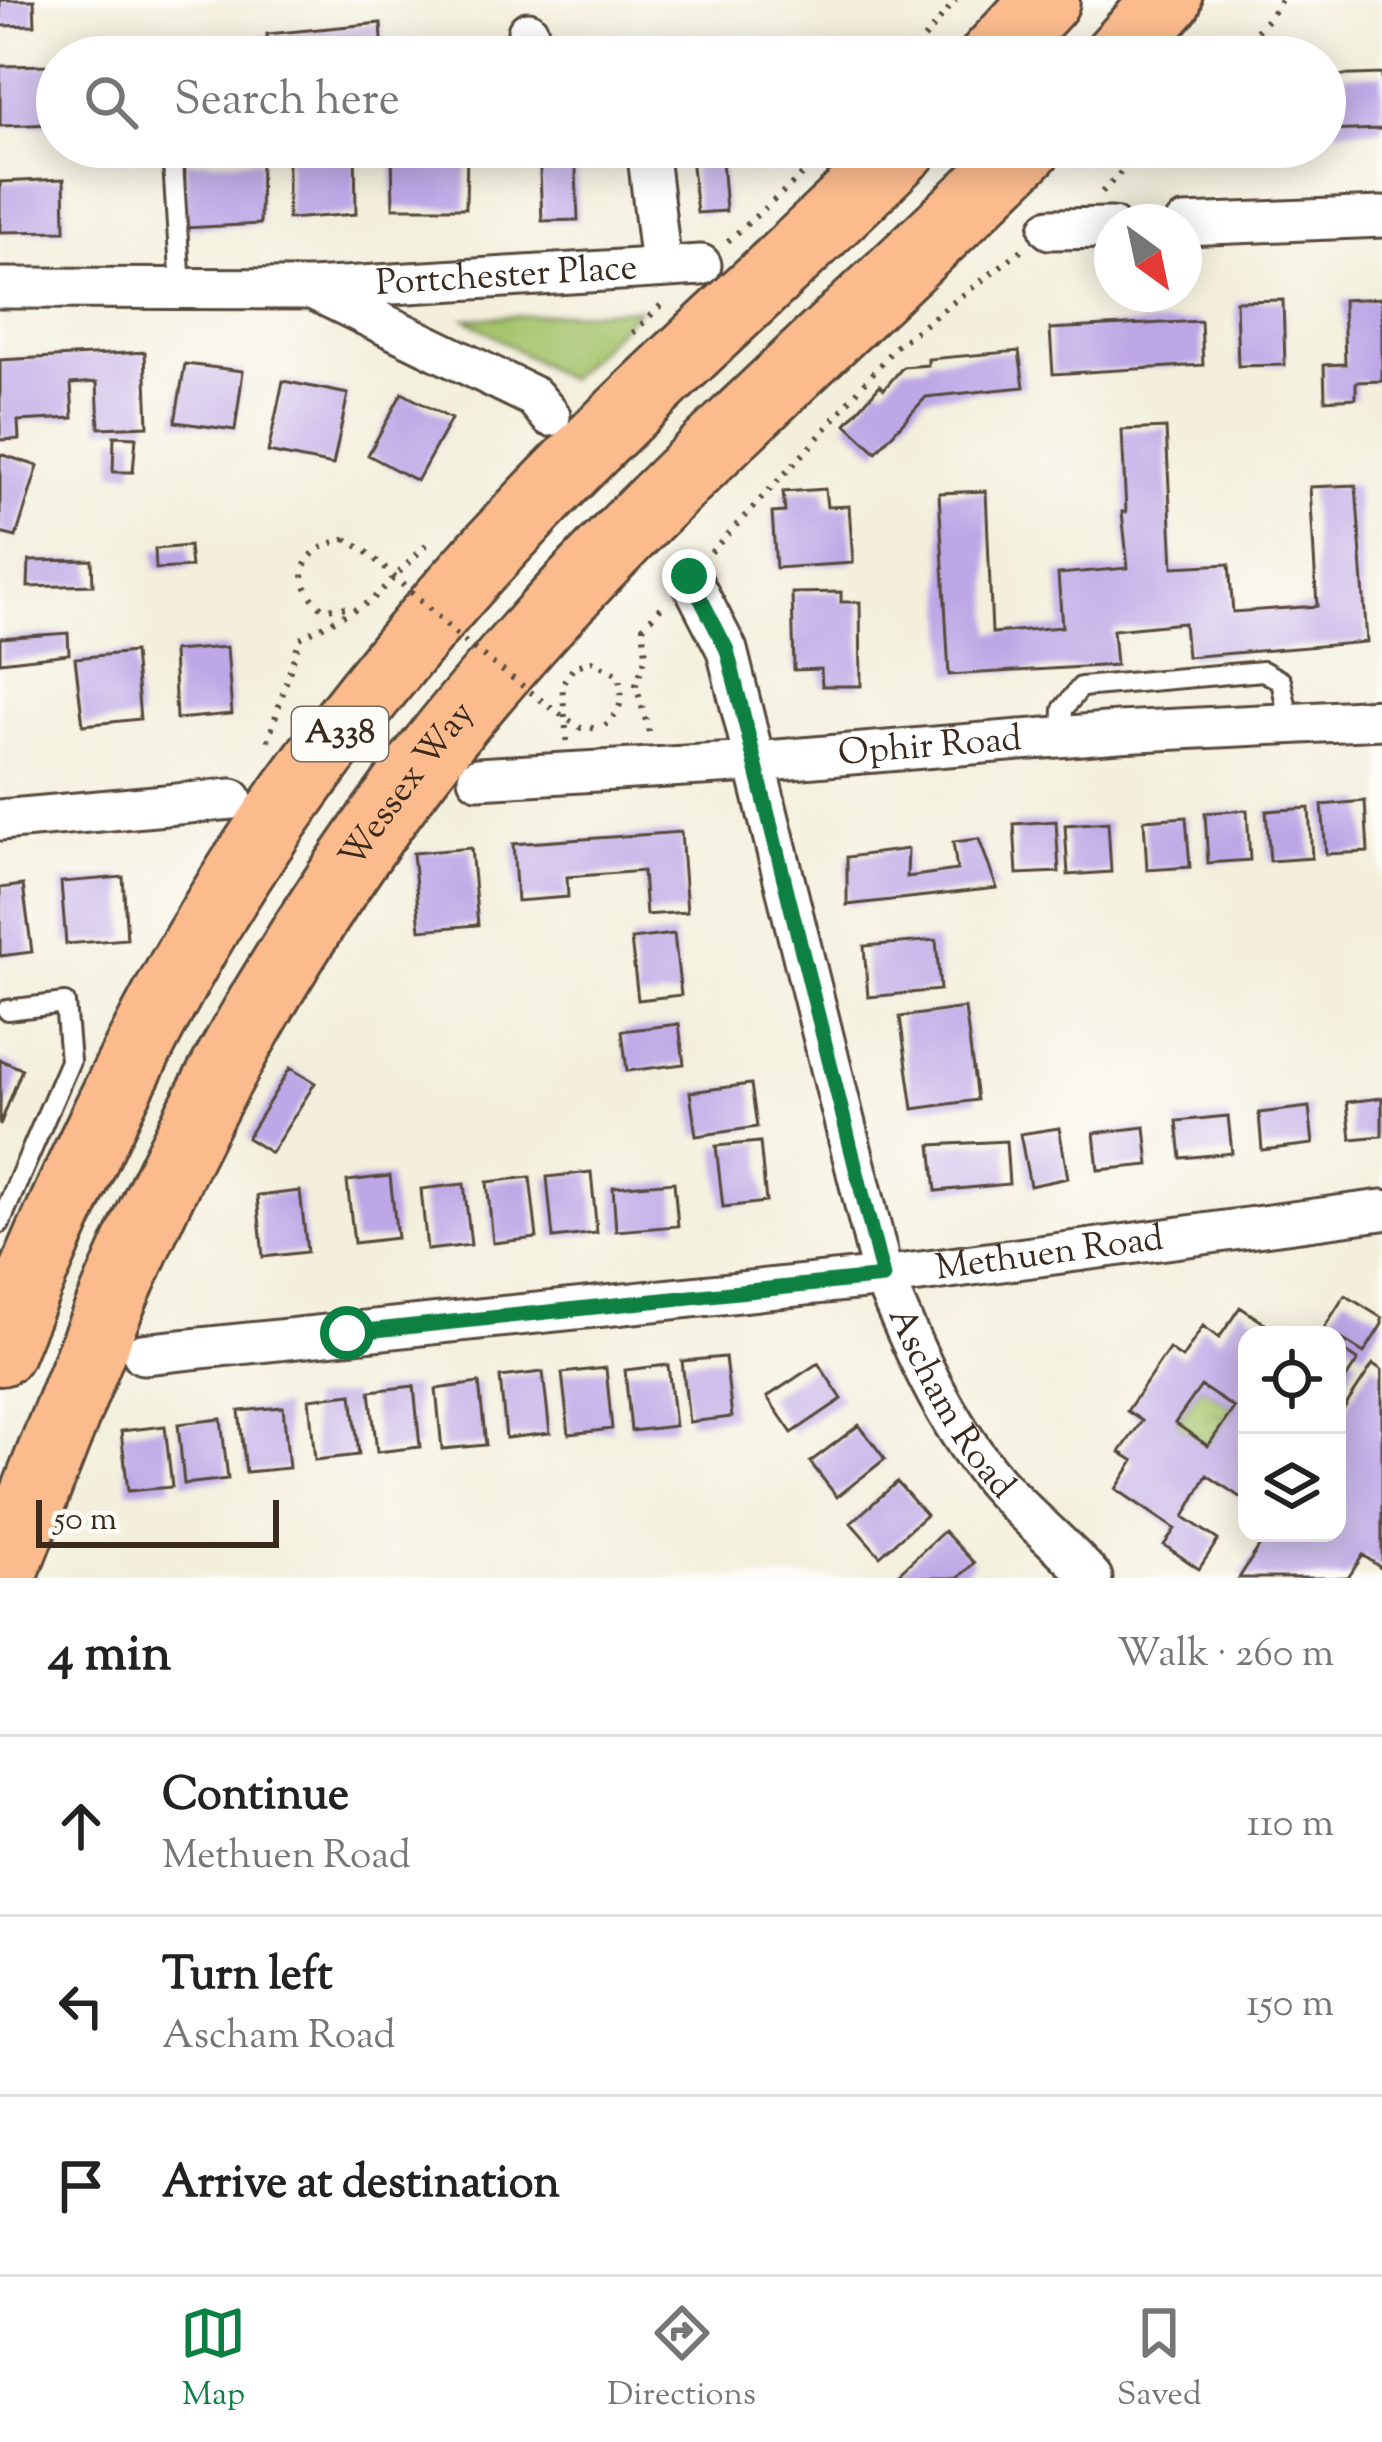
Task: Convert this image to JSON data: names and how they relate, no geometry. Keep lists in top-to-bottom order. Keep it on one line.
{"streets":{"highway":["A338","Wessex Way"],"street":["Portchester Place","Ophir Road","Methuen Road","Ascham Road"]},"crossings":[["Ophir Road","Ascham Road"],["Methuen Road","Ascham Road"]],"scale_bar":"50 m","north":"bottom right","page":{"search":"Search here","scale":"50 m","heading":["4 min","Walk · 260 m"],"list":[["Continue","Methuen Road","110 m"],["Turn left","Ascham Road","150 m"],"Arrive at destination"],"nav":["Map","Directions","Saved"]}}
